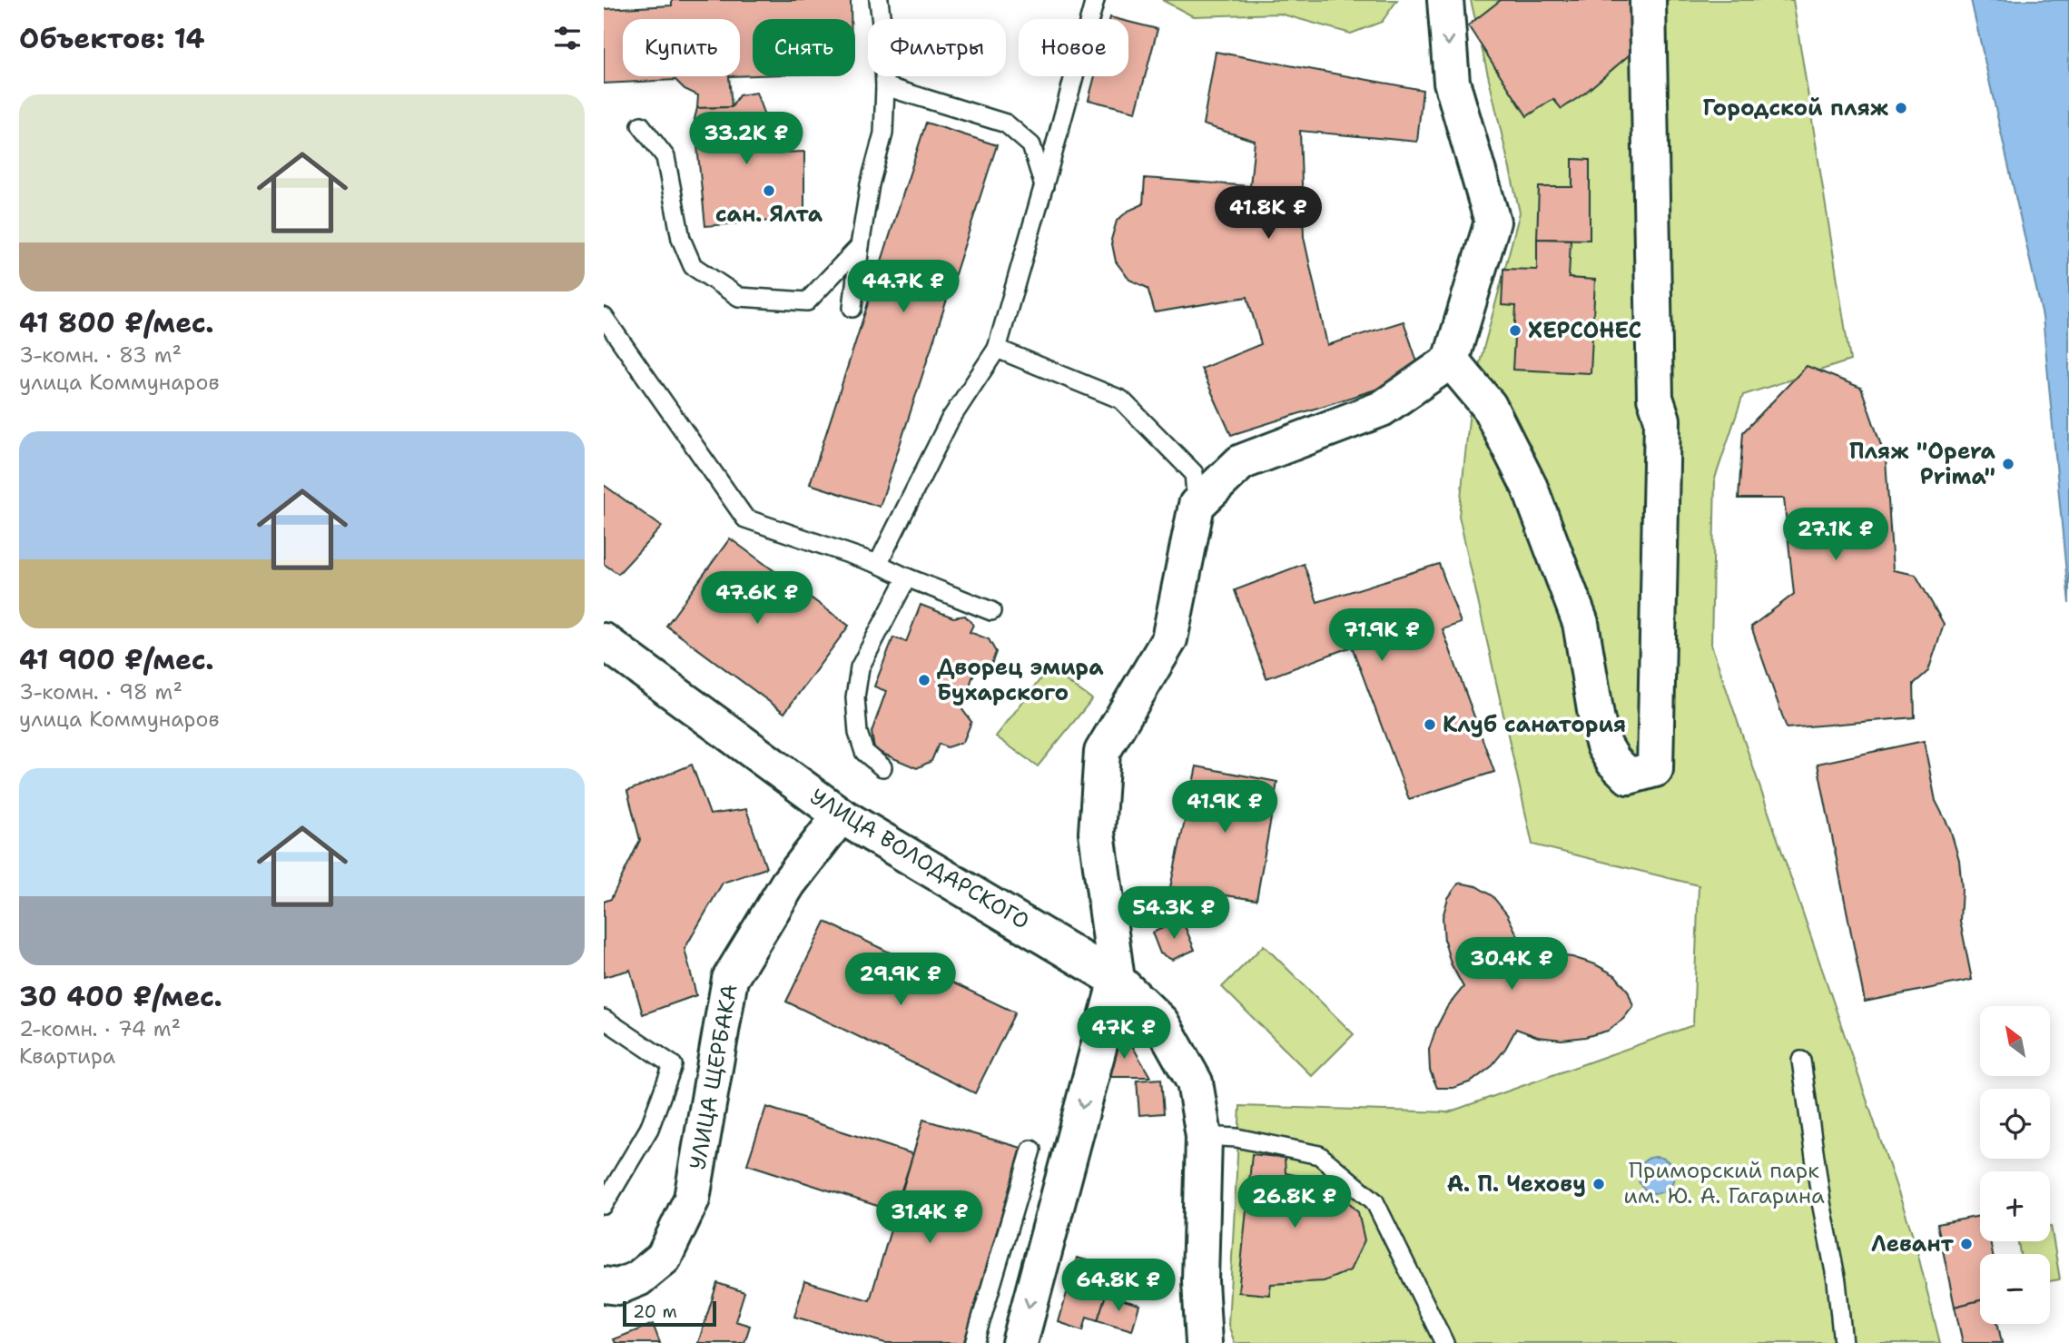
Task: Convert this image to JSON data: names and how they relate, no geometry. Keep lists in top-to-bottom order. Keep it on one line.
{"streets":{"street":["УЛИЦА ВОЛОДАРСКОГО","УЛИЦА ЩЕРБАКА"]},"crossings":[["УЛИЦА ВОЛОДАРСКОГО","УЛИЦА ЩЕРБАКА"]],"parks":["Приморский парк им. Ю. А. Гагарина"],"places":["Городской пляж","сан. Ялта","ХЕРСОНЕС","Пляж \"Opera Prima\"","Дворец эмира Бухарского","Клуб санатория","А. П. Чехову","Левант"],"scale_bar":"20 m","north":"top left","page":{"heading":"Объектов: 14","chip":["Купить","Снять","Фильтры","Новое"],"list":[{"name":"41 800 ₽/мес.","note":"3-комн. · 83 m² · улица Коммунаров"},{"name":"41 900 ₽/мес.","note":"3-комн. · 98 m² · улица Коммунаров"},{"name":"30 400 ₽/мес.","note":"2-комн. · 74 m² · Квартира"}],"price":["33.2K ₽","41.8K ₽","44.7K ₽","27.1K ₽","47.6K ₽","71.9K ₽","41.9K ₽","54.3K ₽","30.4K ₽","29.9K ₽","47K ₽","26.8K ₽","31.4K ₽","64.8K ₽"],"map_buttons":["+","−"],"scale":"20 m"}}
